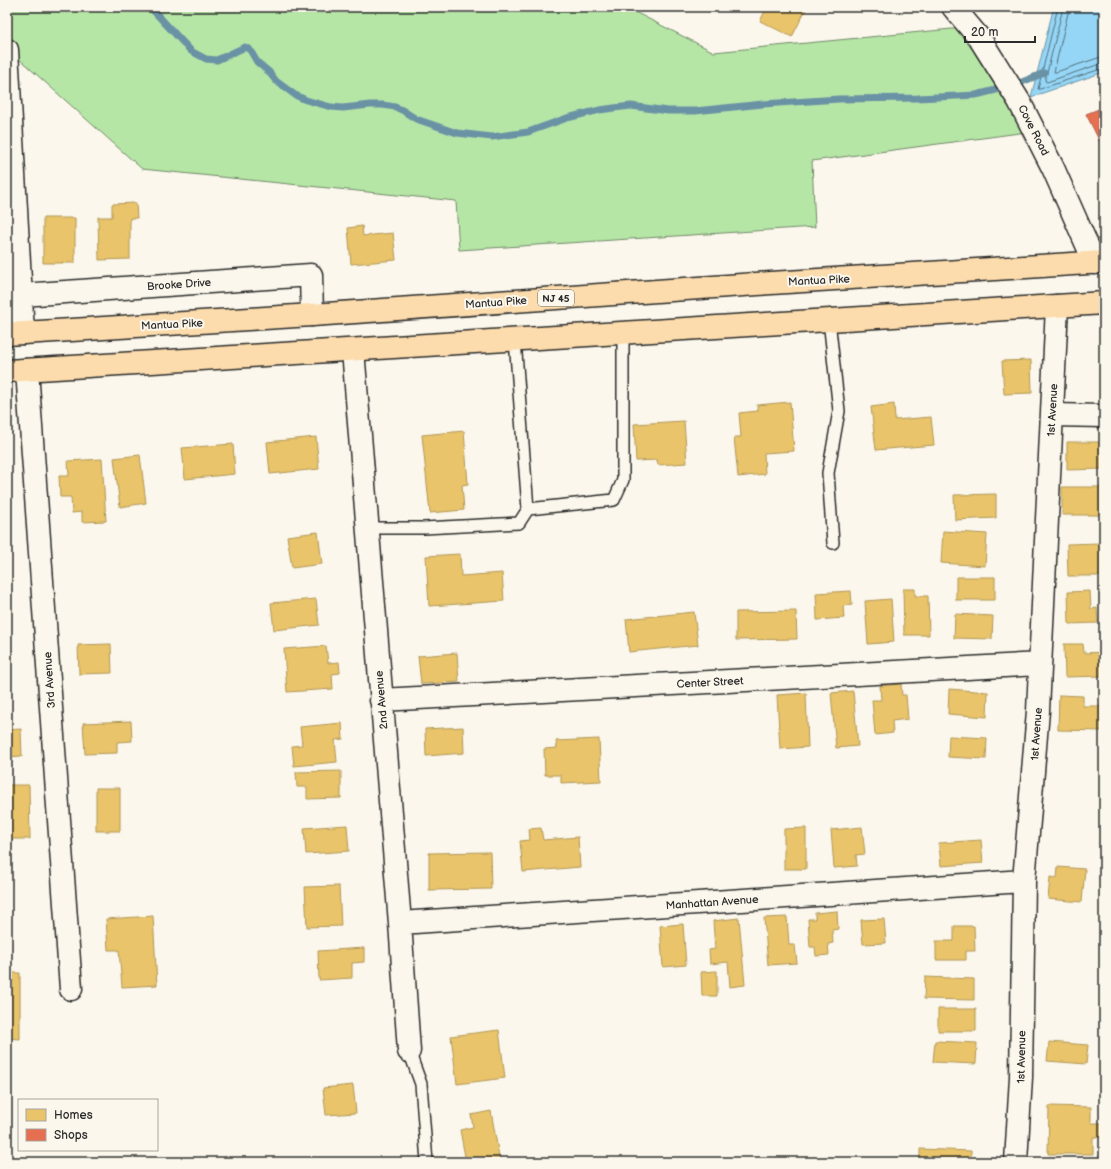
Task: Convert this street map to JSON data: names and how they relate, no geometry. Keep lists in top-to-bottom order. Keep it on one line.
{"streets":{"main road":["Mantua Pike","NJ 45"],"street":["Cove Road","Brooke Drive","1st Avenue","3rd Avenue","Center Street","2nd Avenue","Manhattan Avenue"]},"crossings":[["Cove Road","Mantua Pike"],["Mantua Pike","Brooke Drive"],["1st Avenue","Center Street"],["1st Avenue","Manhattan Avenue"],["Center Street","2nd Avenue"],["2nd Avenue","Manhattan Avenue"]],"legend":["Homes","Shops"],"scale_bar":"20 m"}
